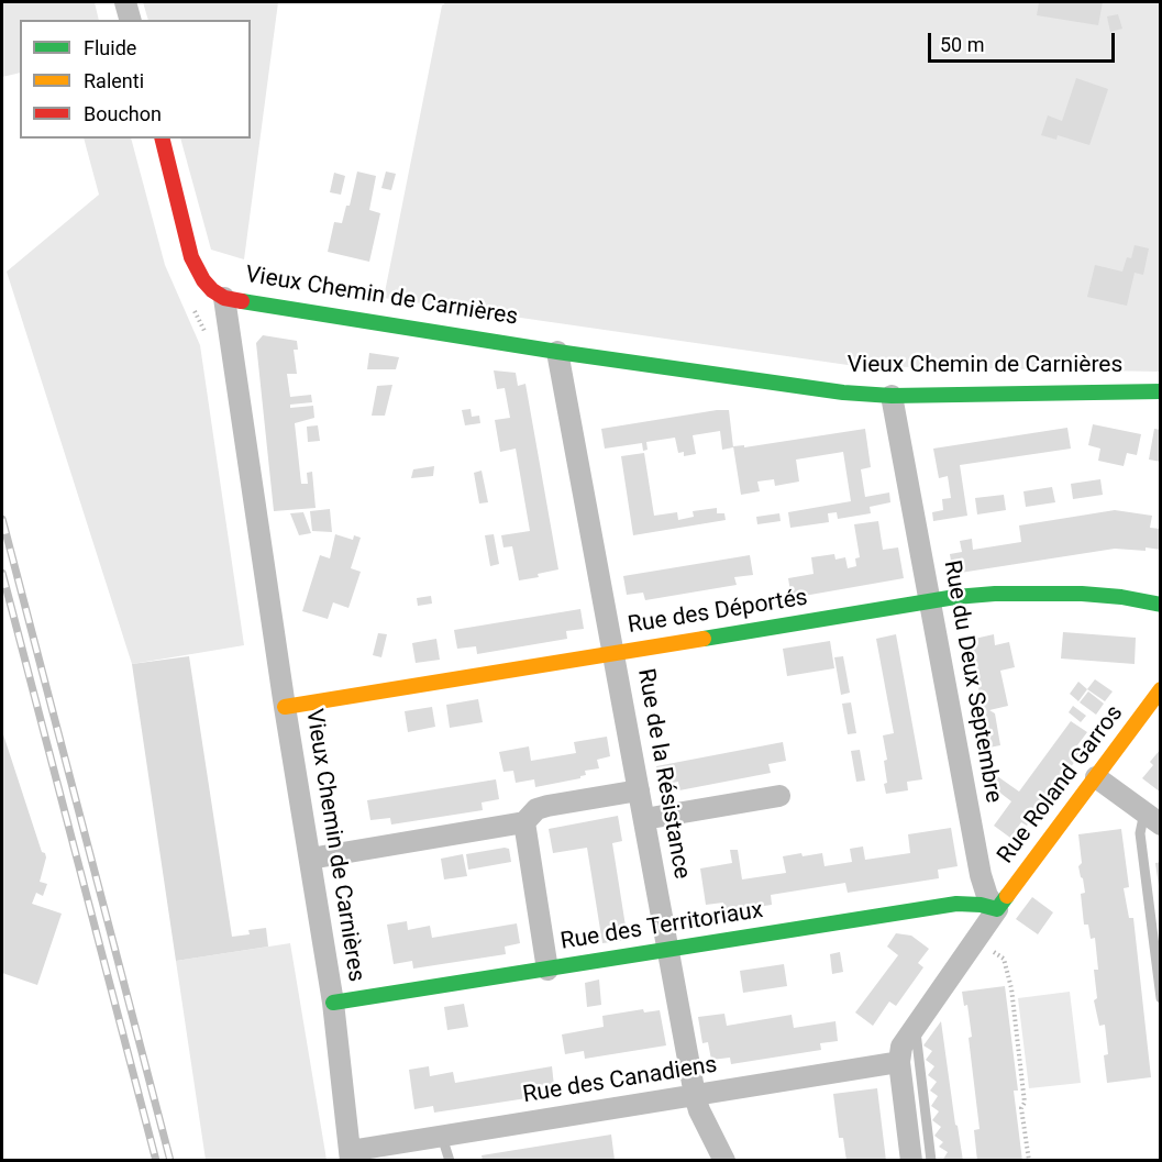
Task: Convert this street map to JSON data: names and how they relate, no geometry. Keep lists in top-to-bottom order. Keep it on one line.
{"streets":{"street":["Vieux Chemin de Carnières","Rue des Déportés","Rue du Deux Septembre","Rue de la Résistance","Rue Roland Garros","Rue des Territoriaux","Rue des Canadiens"]},"crossings":[["Vieux Chemin de Carnières","Rue des Déportés"],["Vieux Chemin de Carnières","Rue du Deux Septembre"],["Vieux Chemin de Carnières","Rue de la Résistance"],["Vieux Chemin de Carnières","Rue des Territoriaux"],["Vieux Chemin de Carnières","Rue des Canadiens"],["Rue des Déportés","Rue du Deux Septembre"],["Rue des Déportés","Rue de la Résistance"],["Rue du Deux Septembre","Rue Roland Garros"],["Rue du Deux Septembre","Rue des Territoriaux"],["Rue de la Résistance","Rue des Territoriaux"],["Rue de la Résistance","Rue des Canadiens"],["Rue Roland Garros","Rue des Territoriaux"]],"legend":["Fluide","Ralenti","Bouchon"],"scale_bar":"50 m"}
